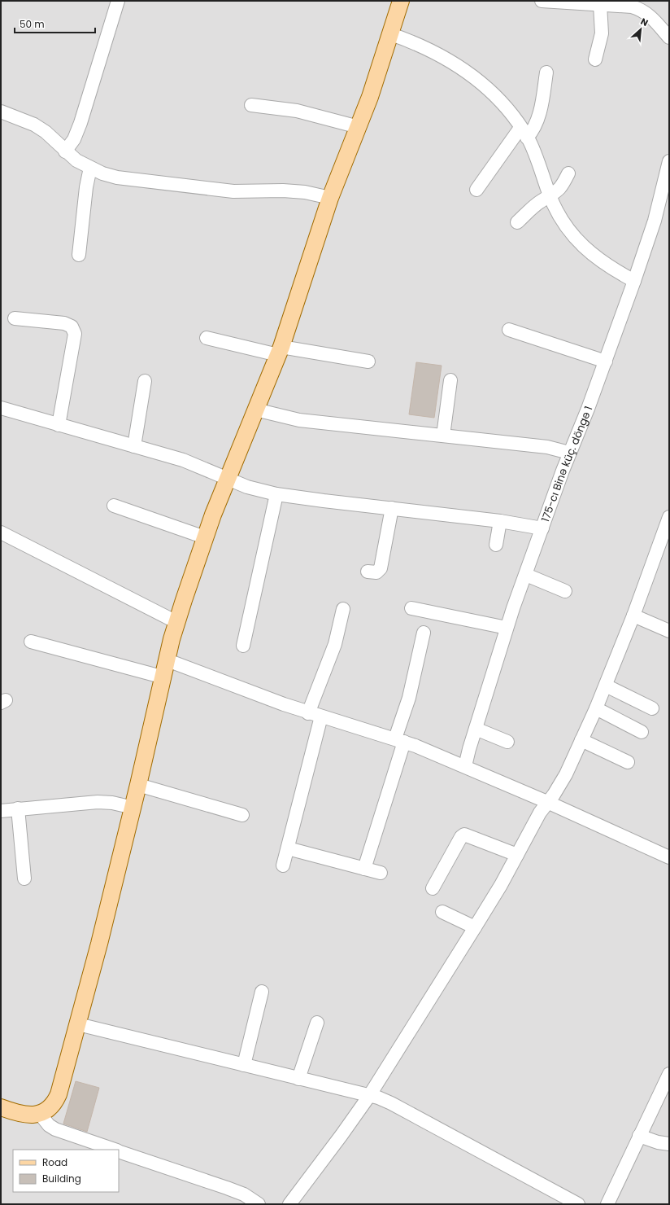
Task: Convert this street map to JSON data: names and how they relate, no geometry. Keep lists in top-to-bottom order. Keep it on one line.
{"streets":{"street":["175-cı Binə küç. döngə 1"]},"legend":["Road","Building"],"scale_bar":"50 m","north":"top right"}
